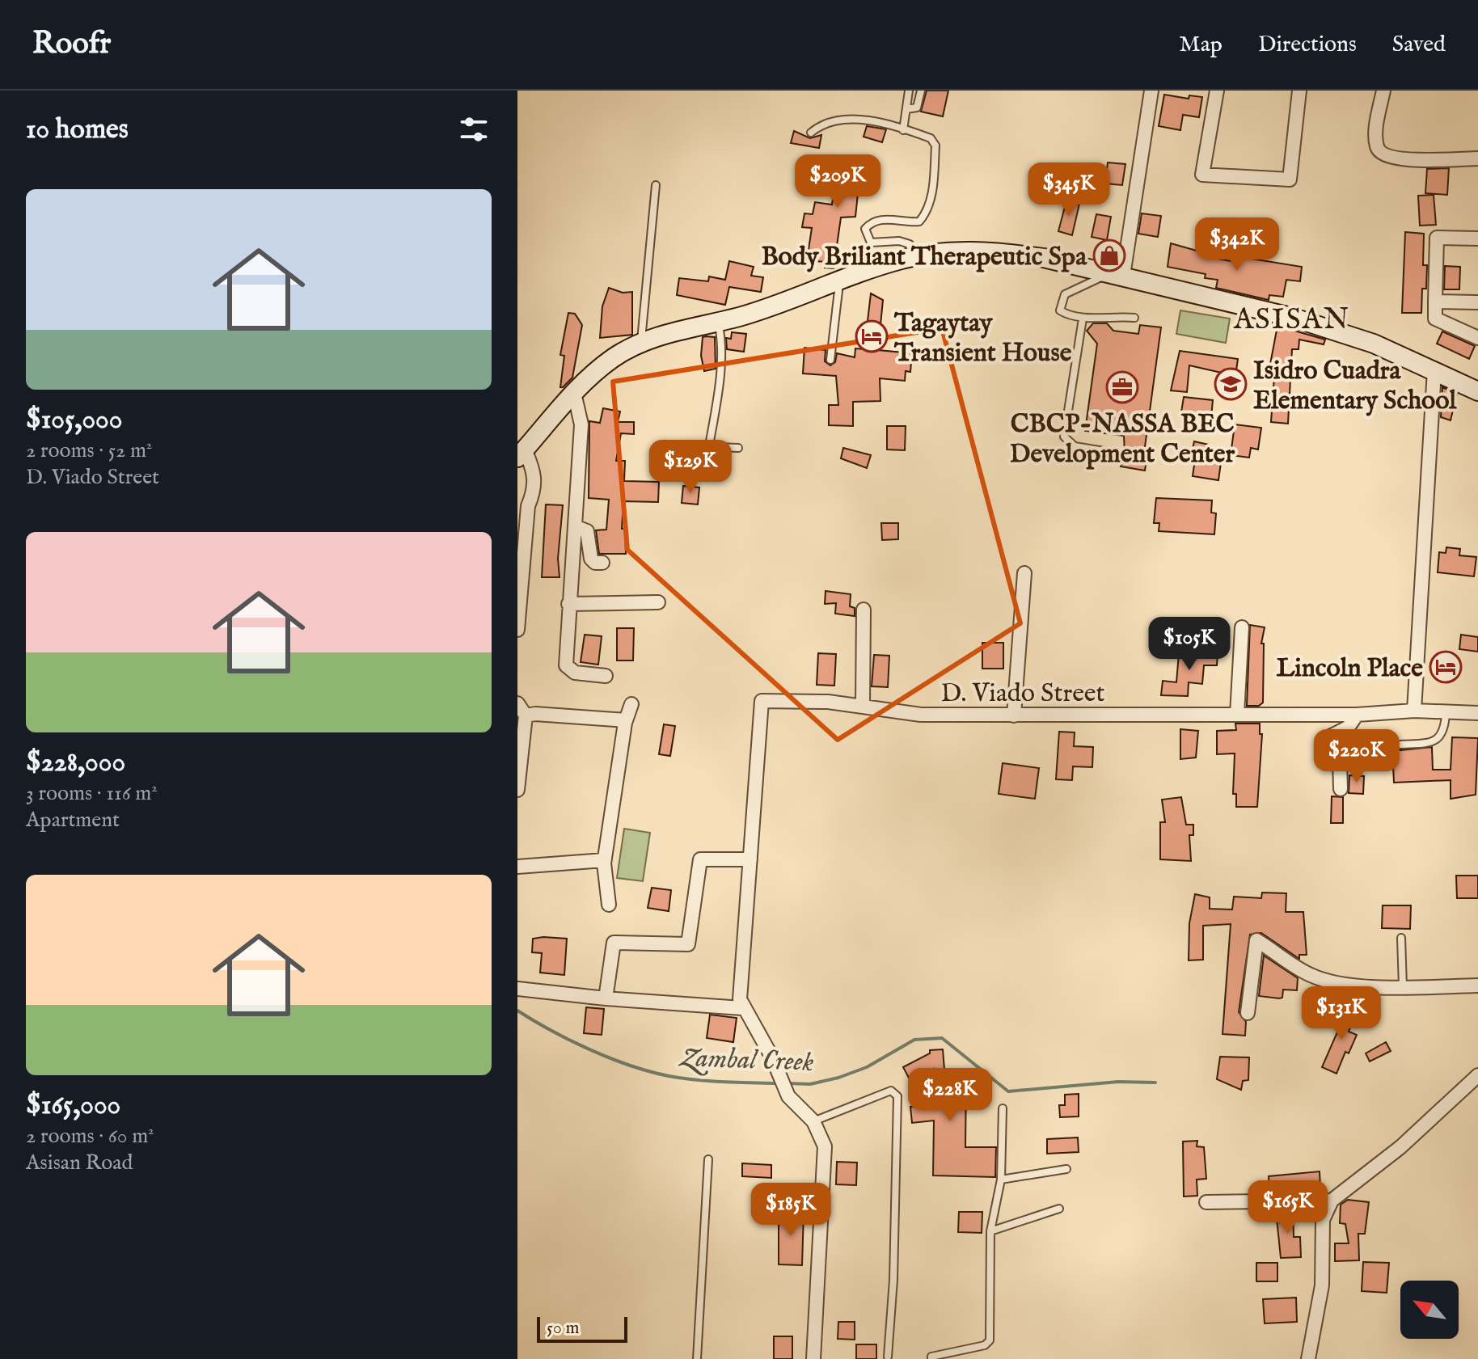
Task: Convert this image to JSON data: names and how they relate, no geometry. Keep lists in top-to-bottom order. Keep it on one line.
{"streets":{"street":["D. Viado Street"]},"districts":["ASISAN"],"water":["Zambal Creek"],"places":{"shop":["Body Briliant Therapeutic Spa"],"hotel":["Tagaytay Transient House","Lincoln Place"],"school or university":["Isidro Cuadra Elementary School"],"office":["CBCP-NASSA BEC Development Center"]},"scale_bar":"50 m","north":"top left","page":{"header":"Roofr","nav":["Map","Directions","Saved"],"heading":"10 homes","price":["$209K","$345K","$342K","$129K","$105K","$220K","$131K","$228K","$165K","$185K"],"list":[{"name":"$105,000","note":"2 rooms · 52 m² · D. Viado Street"},{"name":"$228,000","note":"3 rooms · 116 m² · Apartment"},{"name":"$165,000","note":"2 rooms · 60 m² · Asisan Road"}],"scale":"50 m"}}
